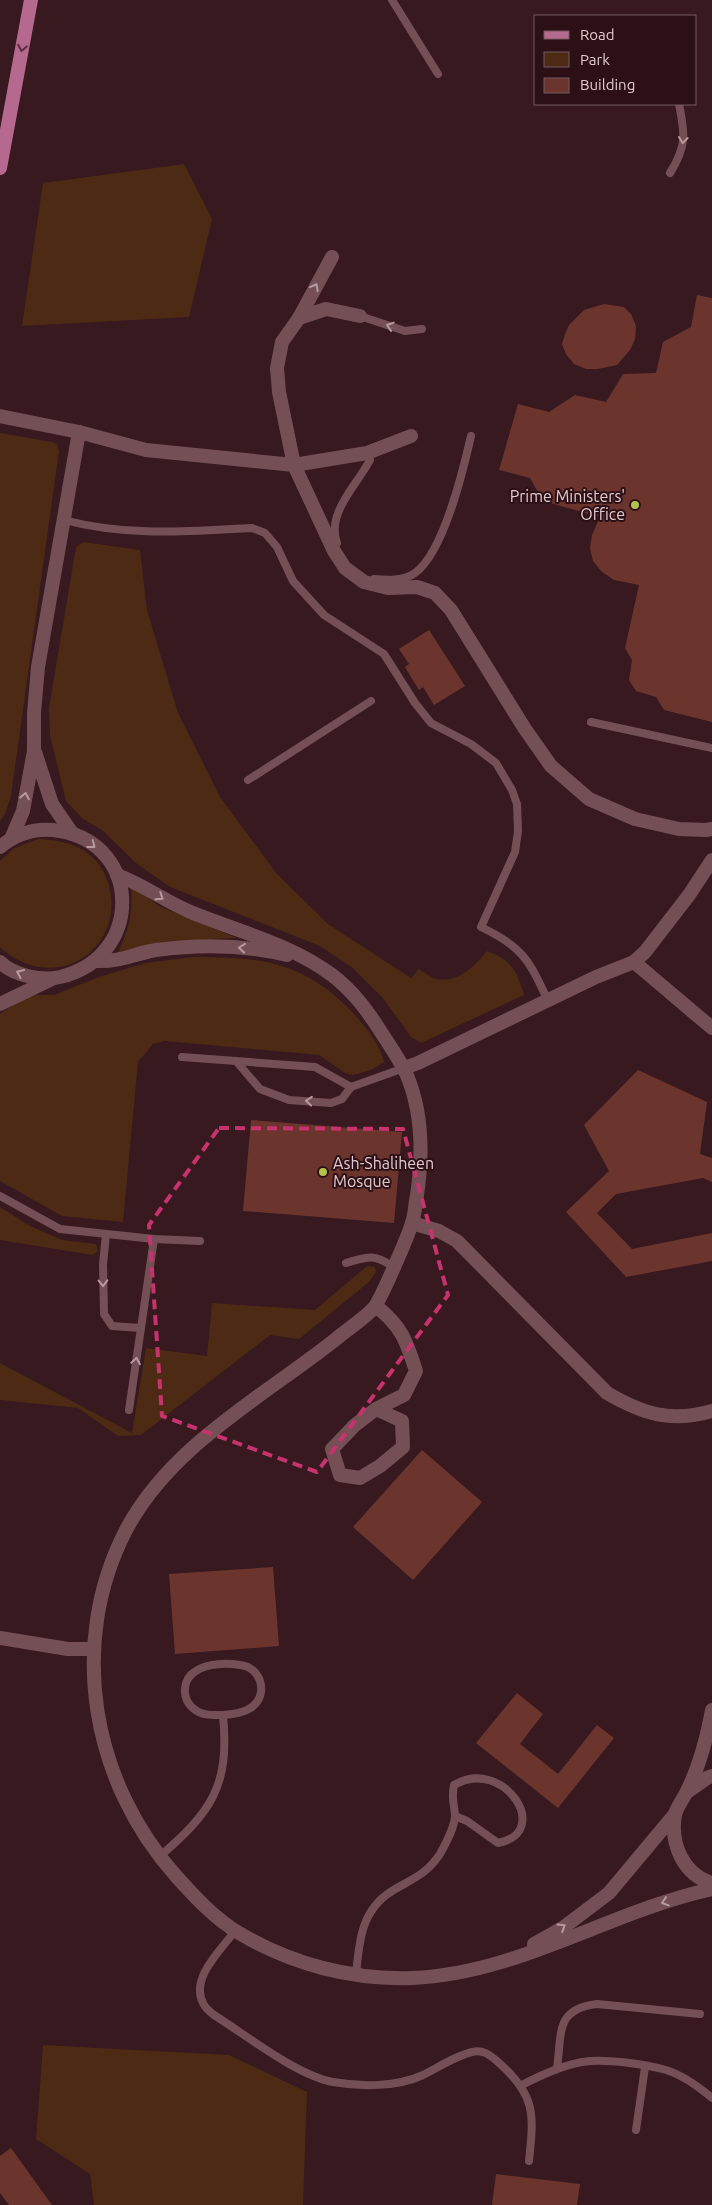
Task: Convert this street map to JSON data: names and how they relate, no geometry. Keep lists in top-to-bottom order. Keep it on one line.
{"places":["Prime Ministers' Office","Ash-Shaliheen Mosque"],"legend":["Road","Park","Building"]}
